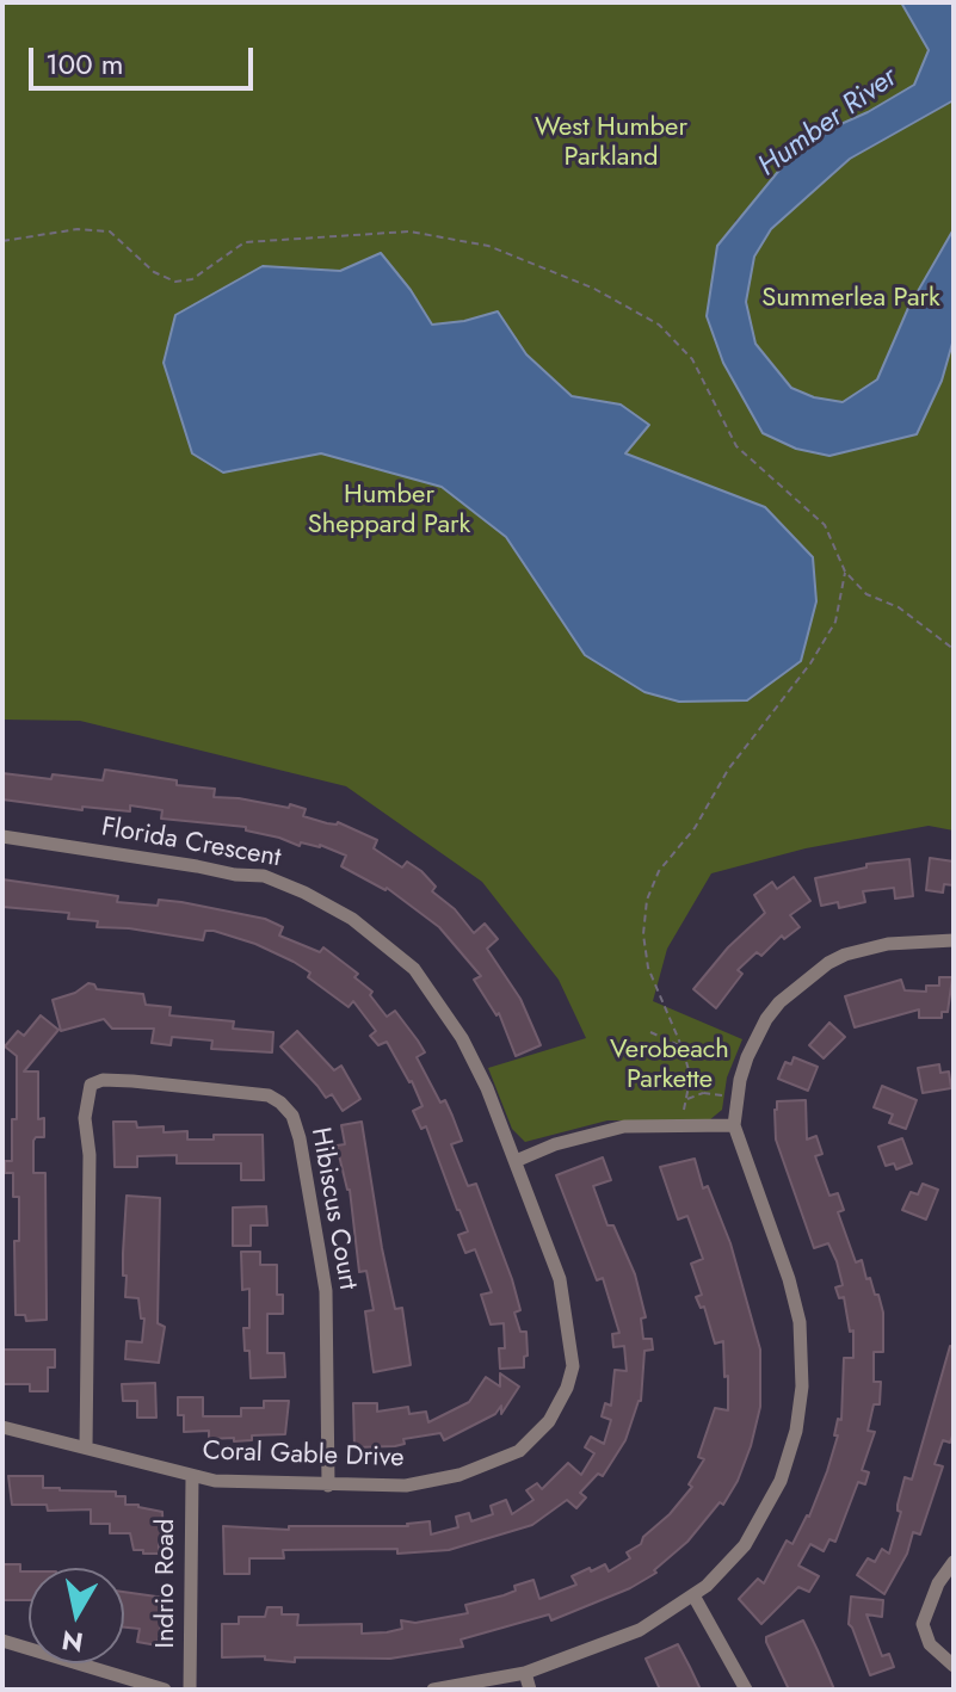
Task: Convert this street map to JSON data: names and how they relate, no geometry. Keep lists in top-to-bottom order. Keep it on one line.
{"streets":{"street":["Florida Crescent","Hibiscus Court","Coral Gable Drive","Indrio Road"]},"crossings":[["Florida Crescent","Coral Gable Drive"],["Hibiscus Court","Coral Gable Drive"],["Coral Gable Drive","Indrio Road"]],"water":["Humber River"],"parks":["West Humber Parkland","Summerlea Park","Humber Sheppard Park","Verobeach Parkette"],"scale_bar":"100 m","north":"bottom"}
